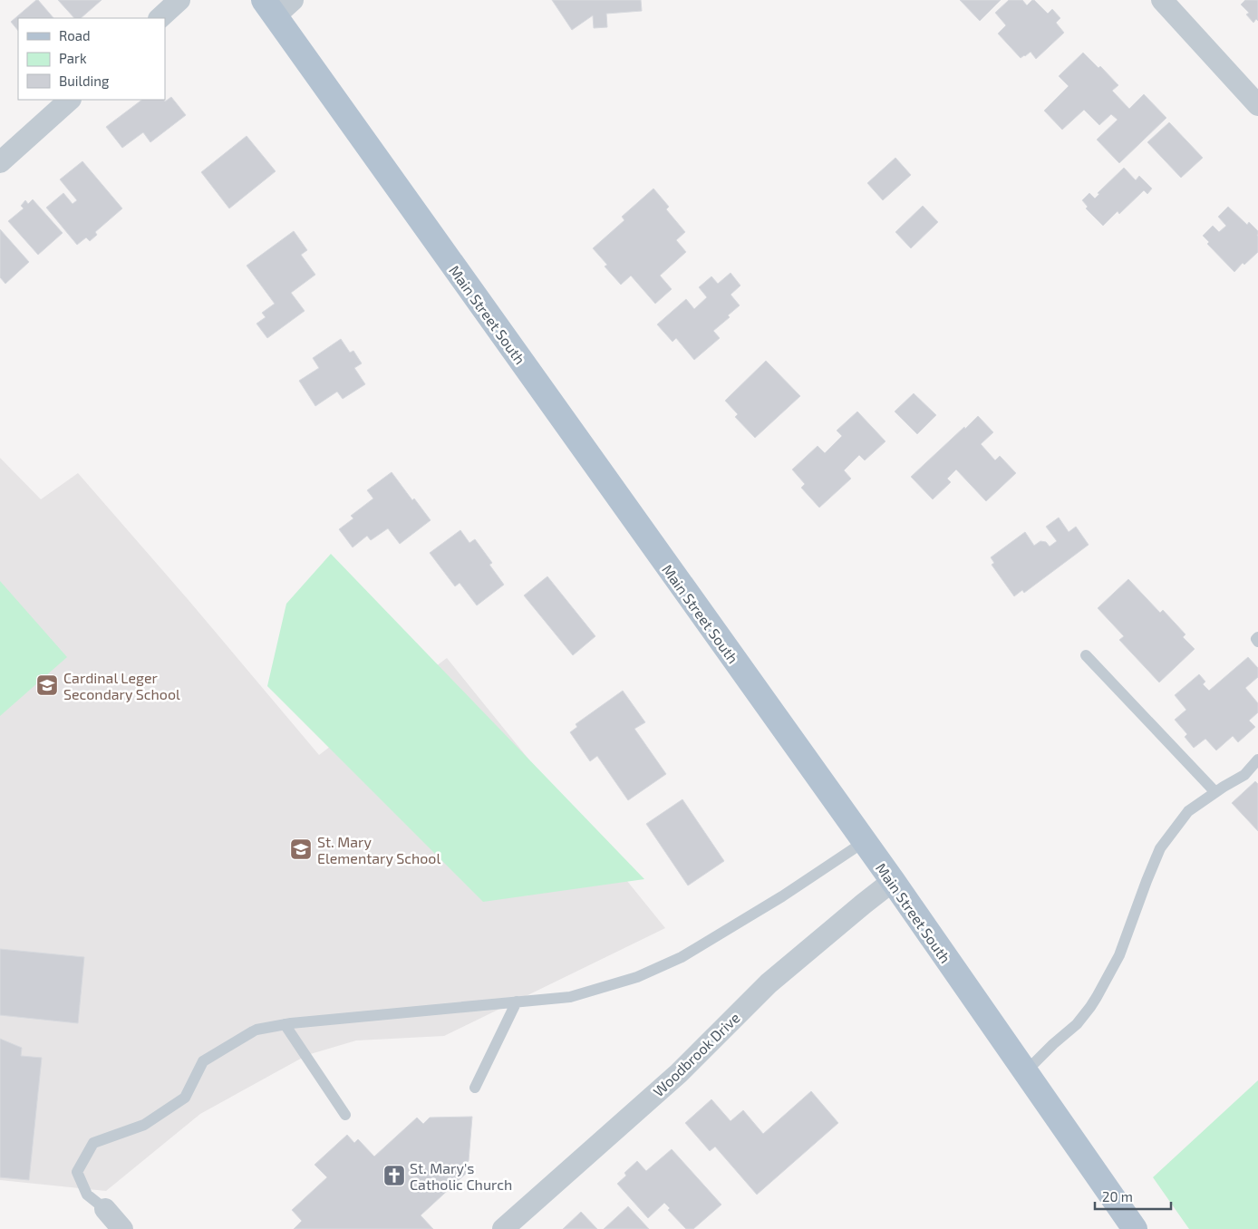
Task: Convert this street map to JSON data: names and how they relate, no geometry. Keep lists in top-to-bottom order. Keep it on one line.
{"streets":{"main road":["Main Street South"],"street":["Woodbrook Drive"]},"crossings":[["Main Street South","Woodbrook Drive"]],"places":{"school or university":["Cardinal Leger Secondary School","St. Mary Elementary School"],"church":["St. Mary's Catholic Church"]},"legend":["Road","Park","Building"],"scale_bar":"20 m"}
